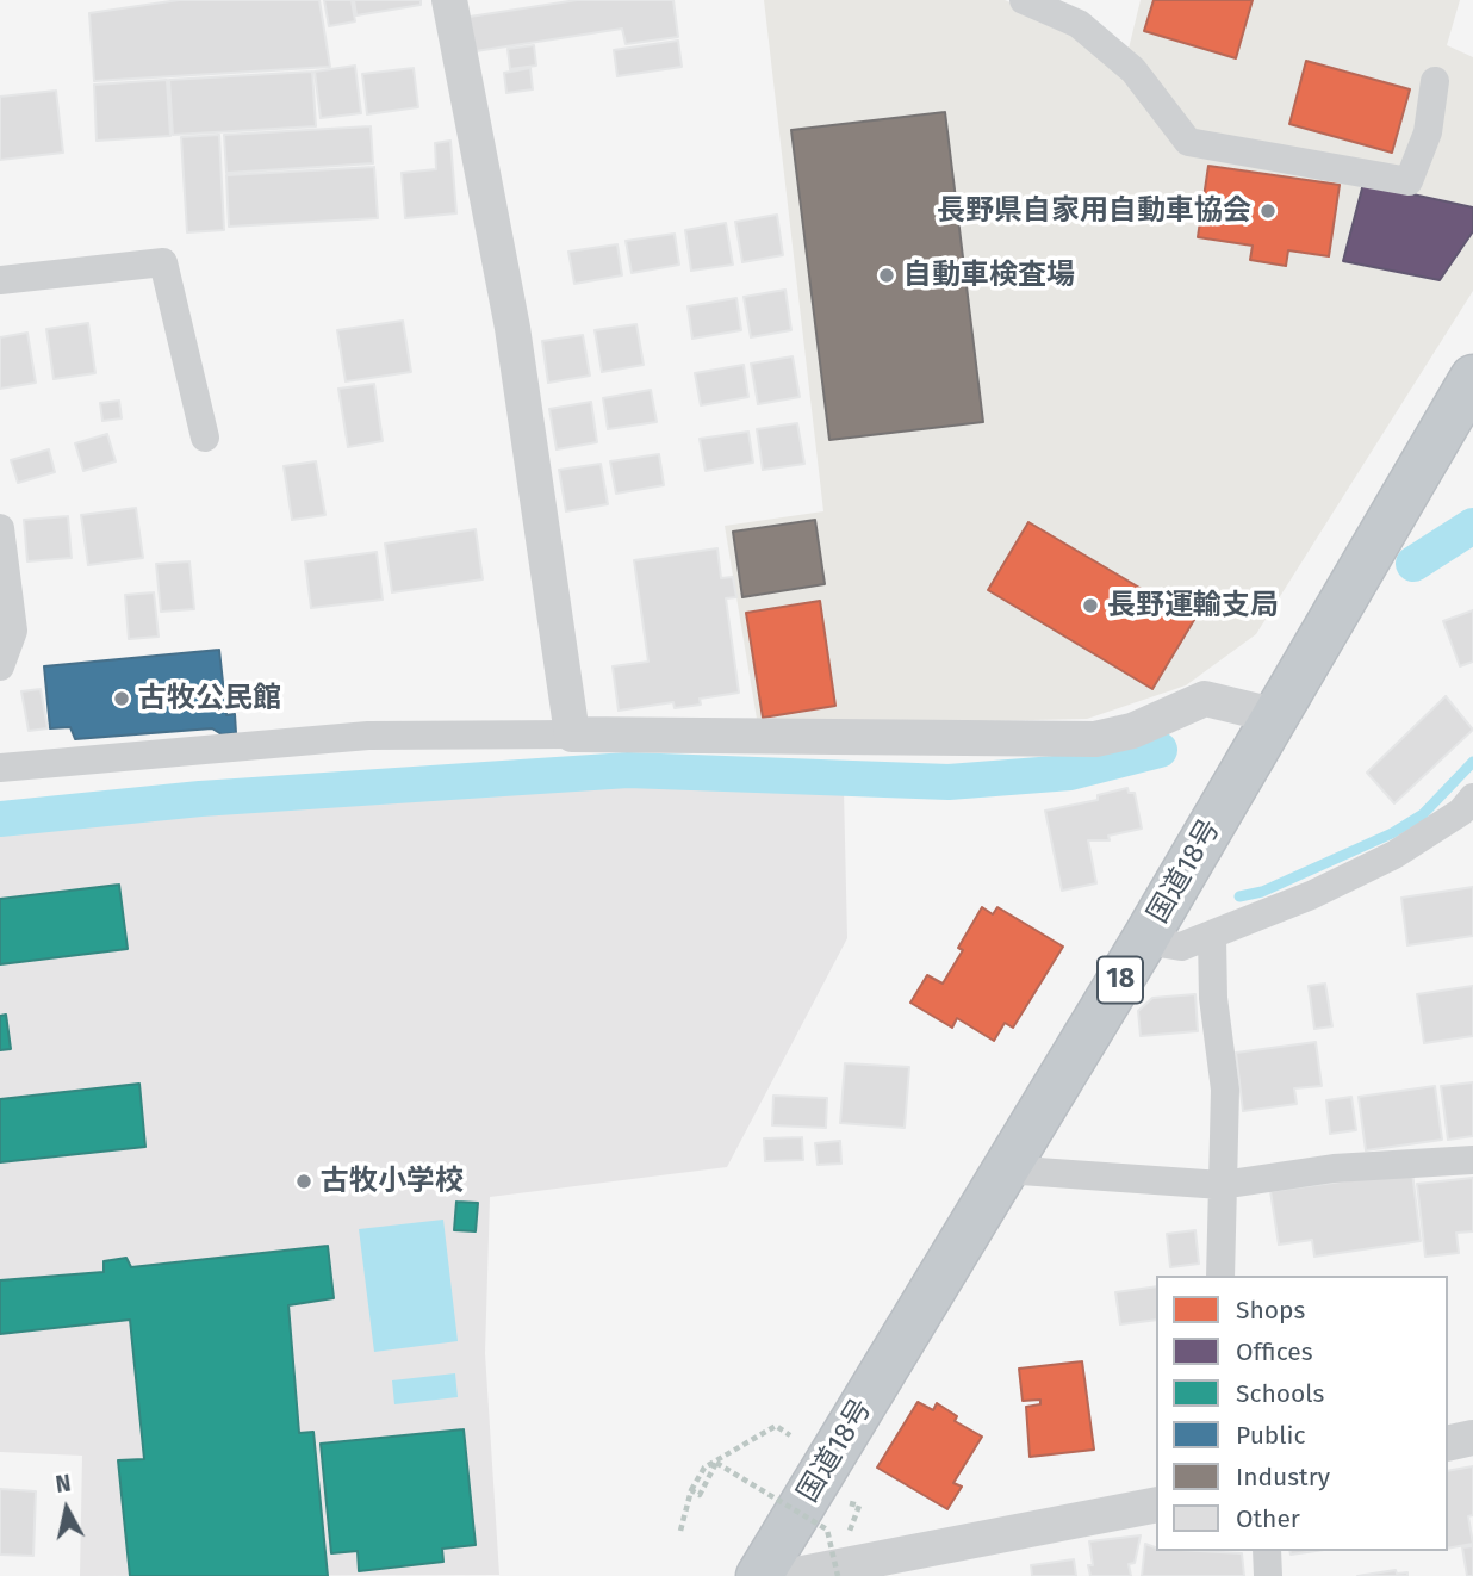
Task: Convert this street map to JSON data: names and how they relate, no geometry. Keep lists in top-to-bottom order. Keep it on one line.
{"streets":{"highway":["国道18号","18"]},"places":["長野県自家用自動車協会","自動車検査場","長野運輸支局","古牧公民館","古牧小学校"],"legend":["Shops","Offices","Schools","Public","Industry","Other"],"north":"top"}
